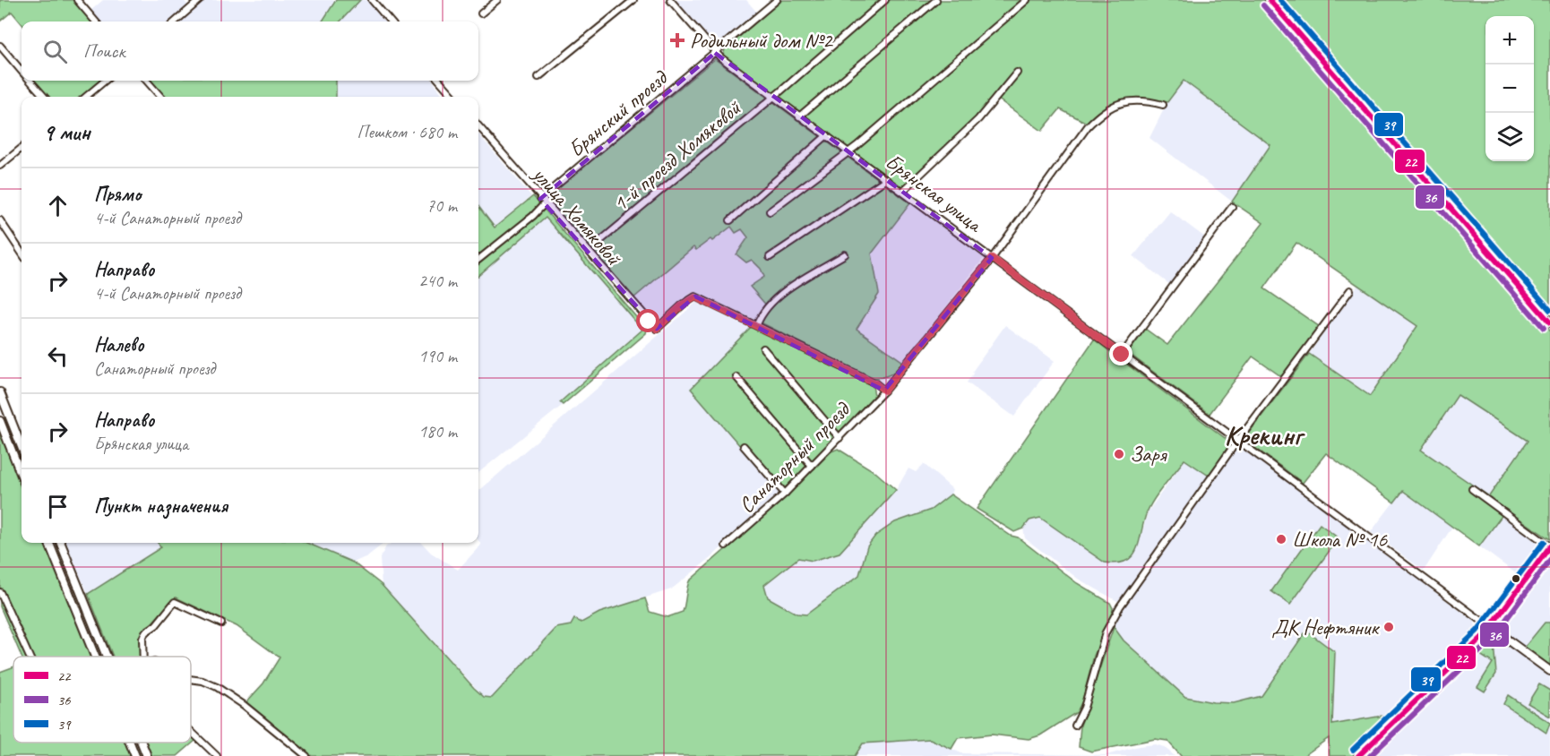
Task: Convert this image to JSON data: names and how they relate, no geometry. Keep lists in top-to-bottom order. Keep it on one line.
{"streets":{"street":["Брянский проезд","1-й проезд Хомяковой","Брянская улица","улица Хомяковой","Санаторный проезд"]},"crossings":[["Брянский проезд","Брянская улица"],["Брянский проезд","улица Хомяковой"],["1-й проезд Хомяковой","Брянская улица"],["Брянская улица","Санаторный проезд"]],"districts":["Крекинг"],"places":{"health":["Родильный дом №2"],"other":["Заря","Школа № 16","ДК Нефтяник"]},"lines":["transit line 22","transit line 39","transit line 36"],"legend":["22","36","39"],"page":{"map_buttons":["+","−"],"search":"Поиск","heading":["9 мин","Пешком · 680 m"],"list":[["Прямо","4-й Санаторный проезд","70 m"],["Направо","4-й Санаторный проезд","240 m"],["Налево","Санаторный проезд","190 m"],["Направо","Брянская улица","180 m"],"Пункт назначения"]}}
